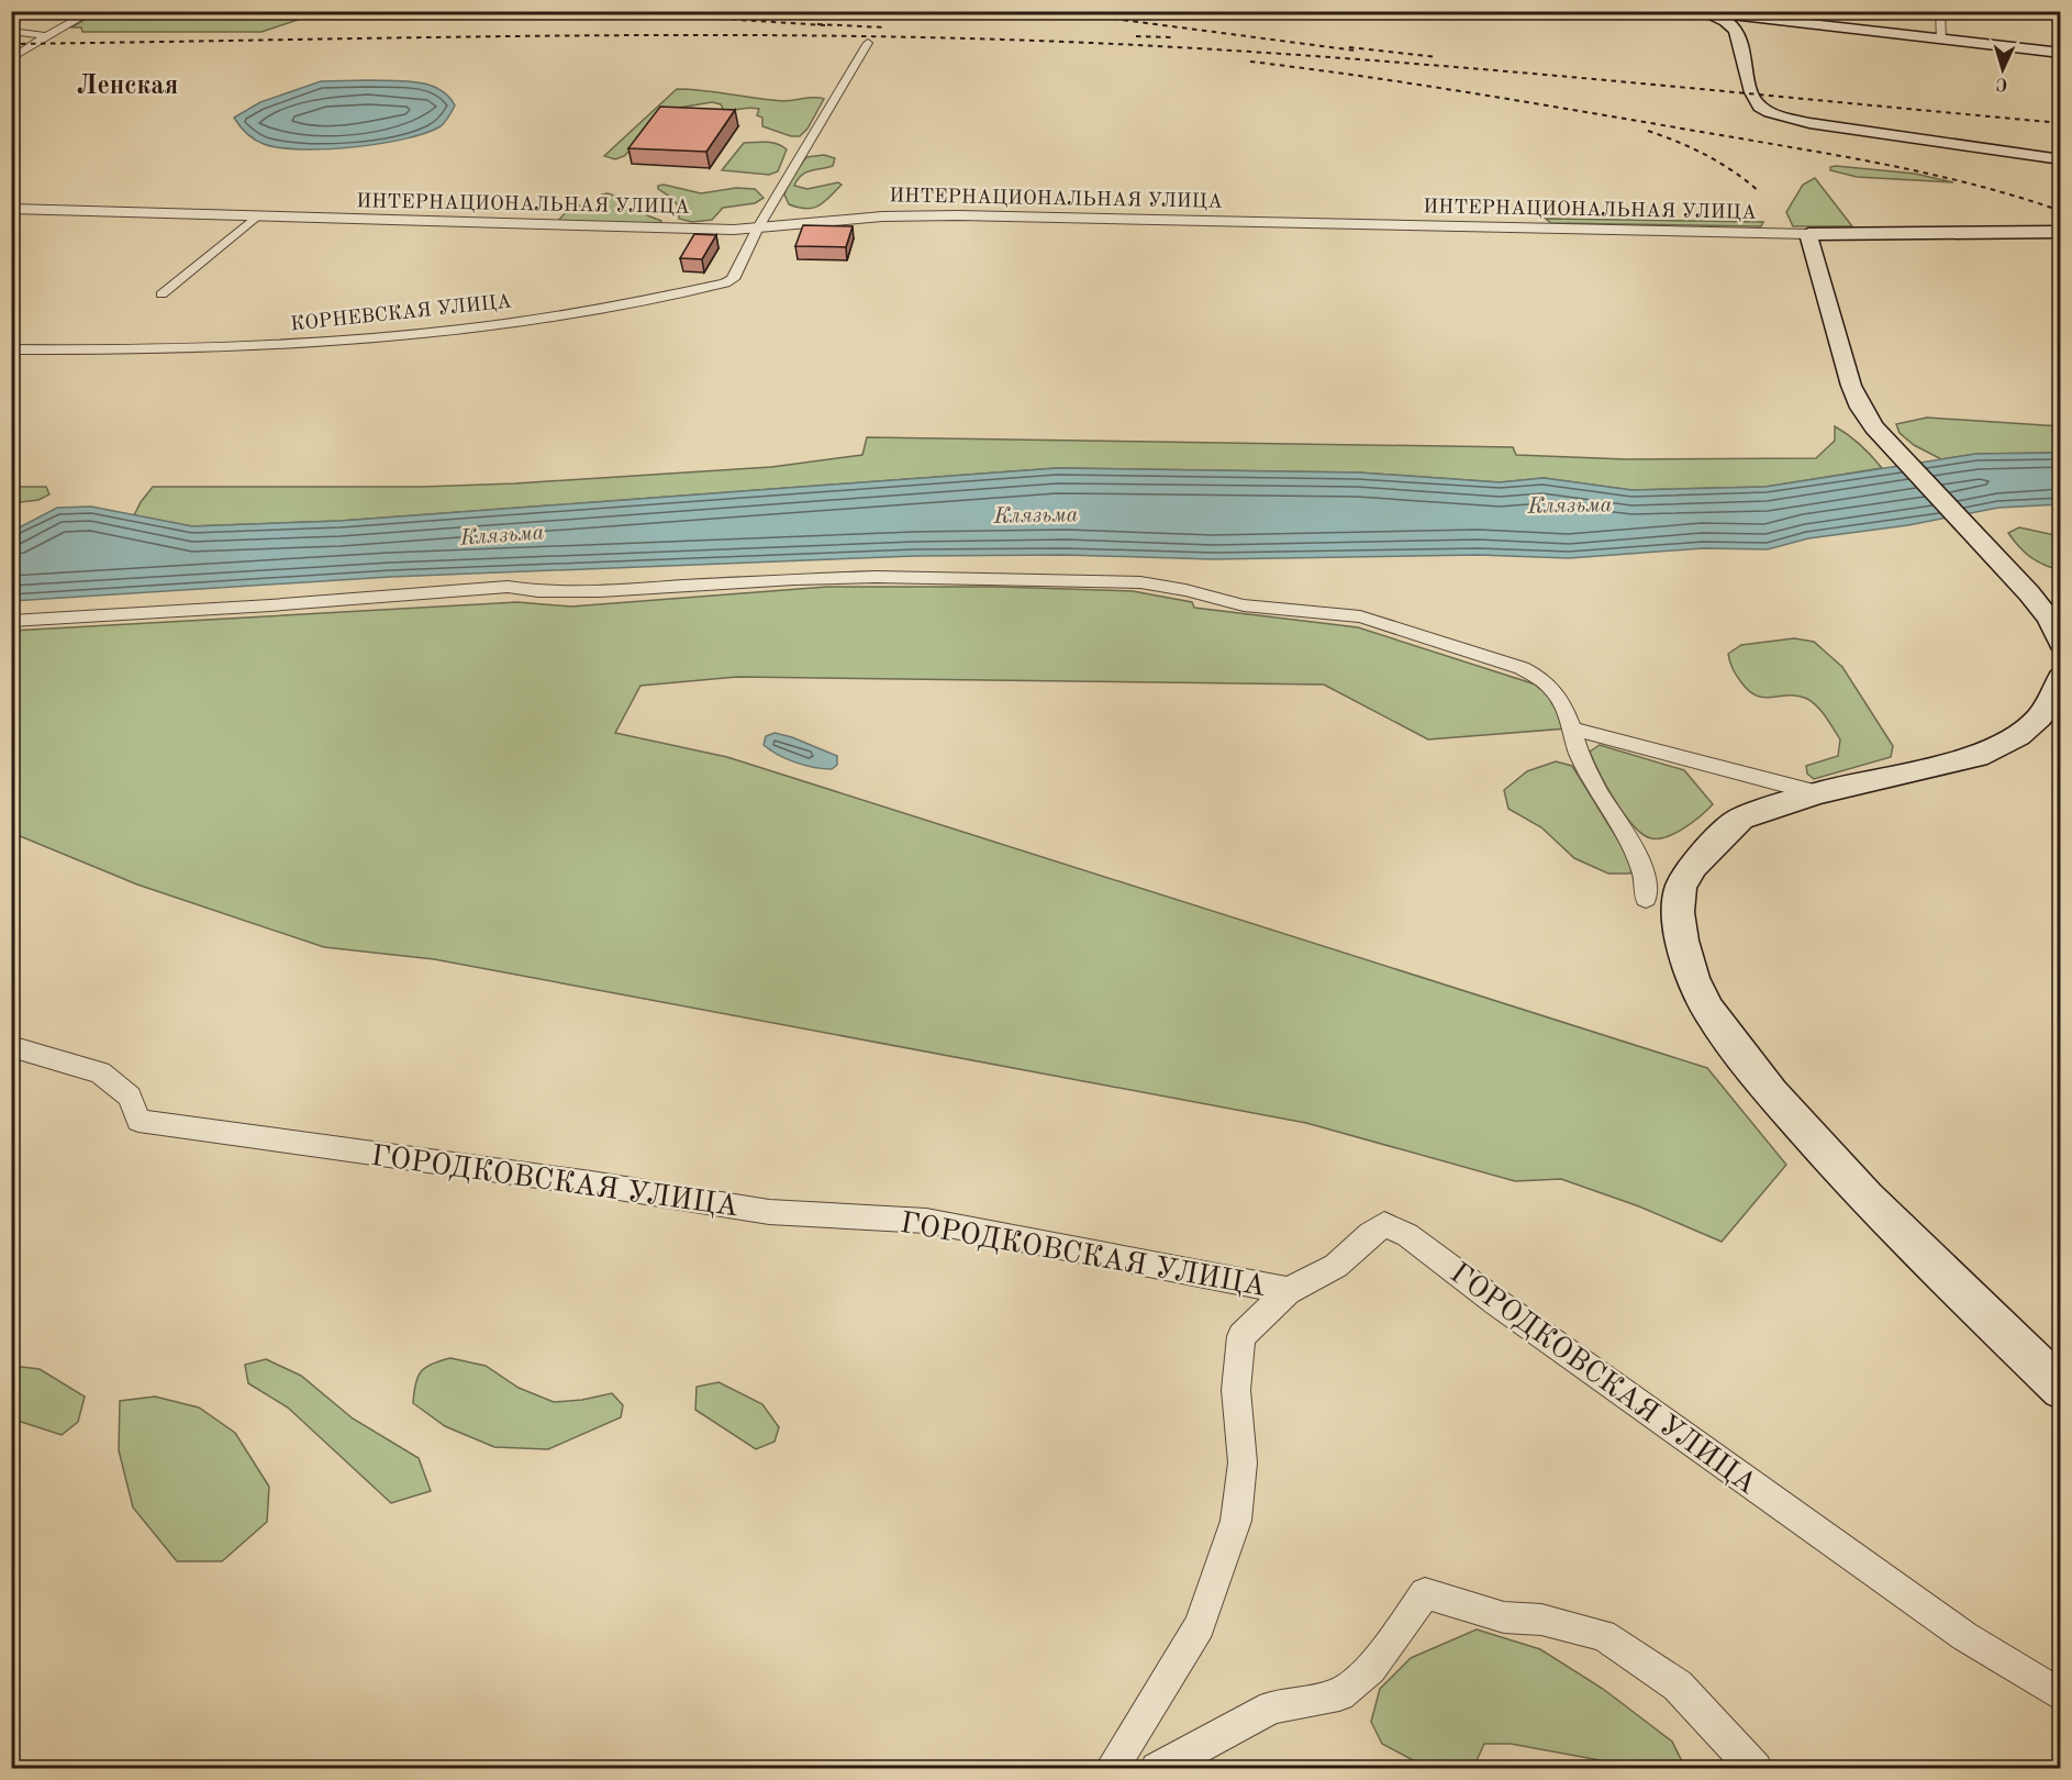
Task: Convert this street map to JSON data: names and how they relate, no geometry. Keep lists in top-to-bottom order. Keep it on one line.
{"streets":{"main road":["ИНТЕРНАЦИОНАЛЬНАЯ УЛИЦА"],"street":["КОРНЕВСКАЯ УЛИЦА","ГОРОДКОВСКАЯ УЛИЦА"]},"crossings":[["ИНТЕРНАЦИОНАЛЬНАЯ УЛИЦА","КОРНЕВСКАЯ УЛИЦА"]],"districts":["Ленская"],"water":["Клязьма"],"north":"bottom"}
